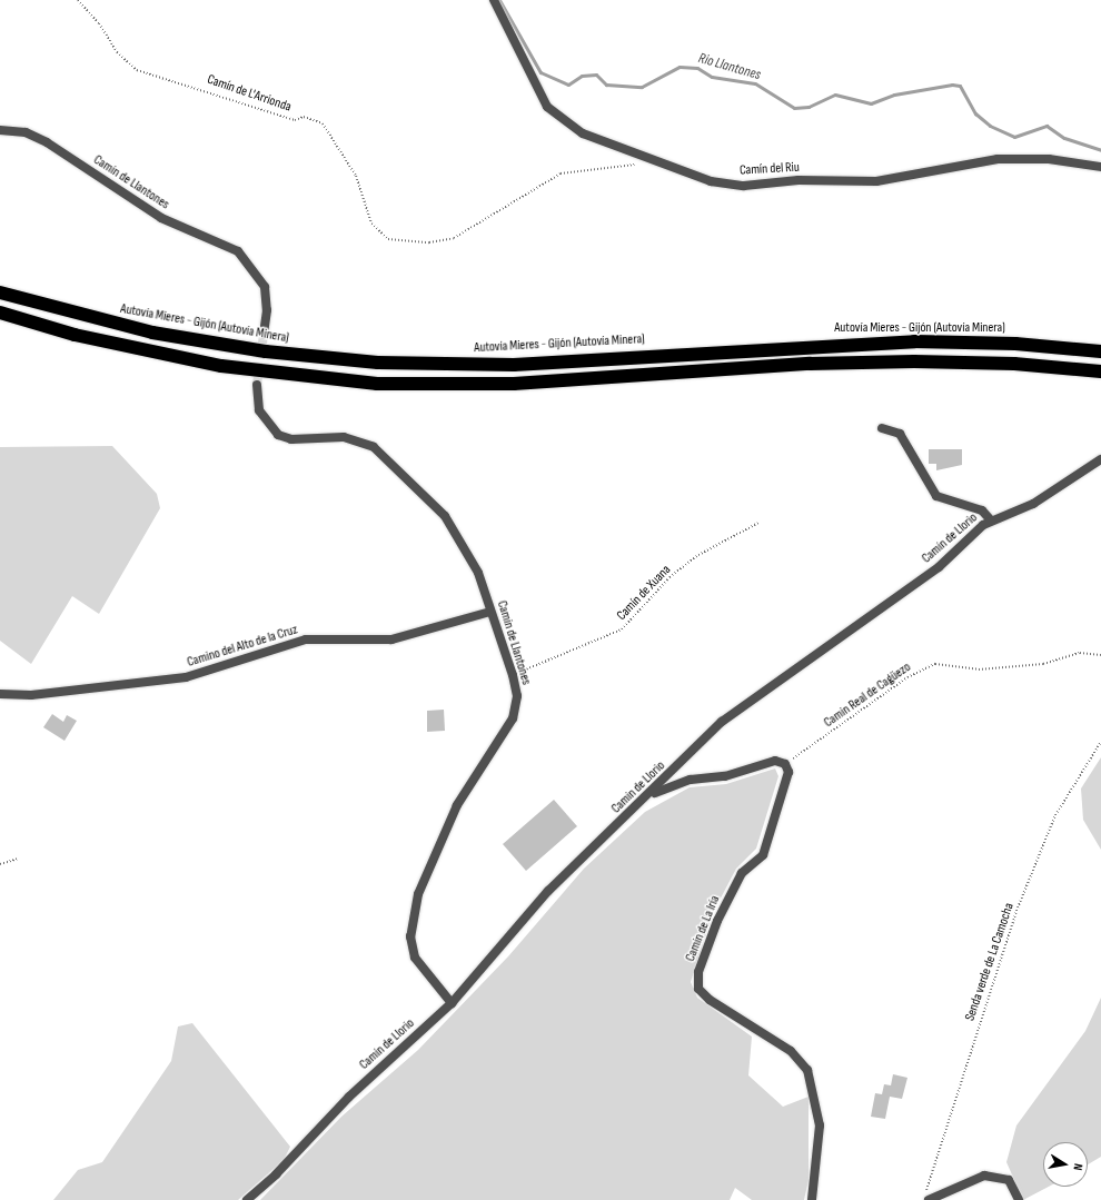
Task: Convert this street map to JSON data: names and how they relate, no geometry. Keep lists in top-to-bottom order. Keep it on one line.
{"streets":{"highway":["Autovía Mieres - Gijón (Autovía Minera)"],"street":["Camín del Riu","Camín de Llantones","Camín de Llorio","Camino del Alto de la Cruz","Camín de La Iría"],"path":["Camín de L'Arrionda","Camín de Xuana","Camín Real de Cagüezo","Senda verde de La Camocha"]},"crossings":[["Camín de L'Arrionda","Camín del Riu"],["Camín de Llantones","Camín de Llorio"],["Camín de Llantones","Camín de Xuana"],["Camín de Llantones","Camino del Alto de la Cruz"],["Camín Real de Cagüezo","Camín de La Iría"]],"water":["Rio Llantones"],"north":"right"}
